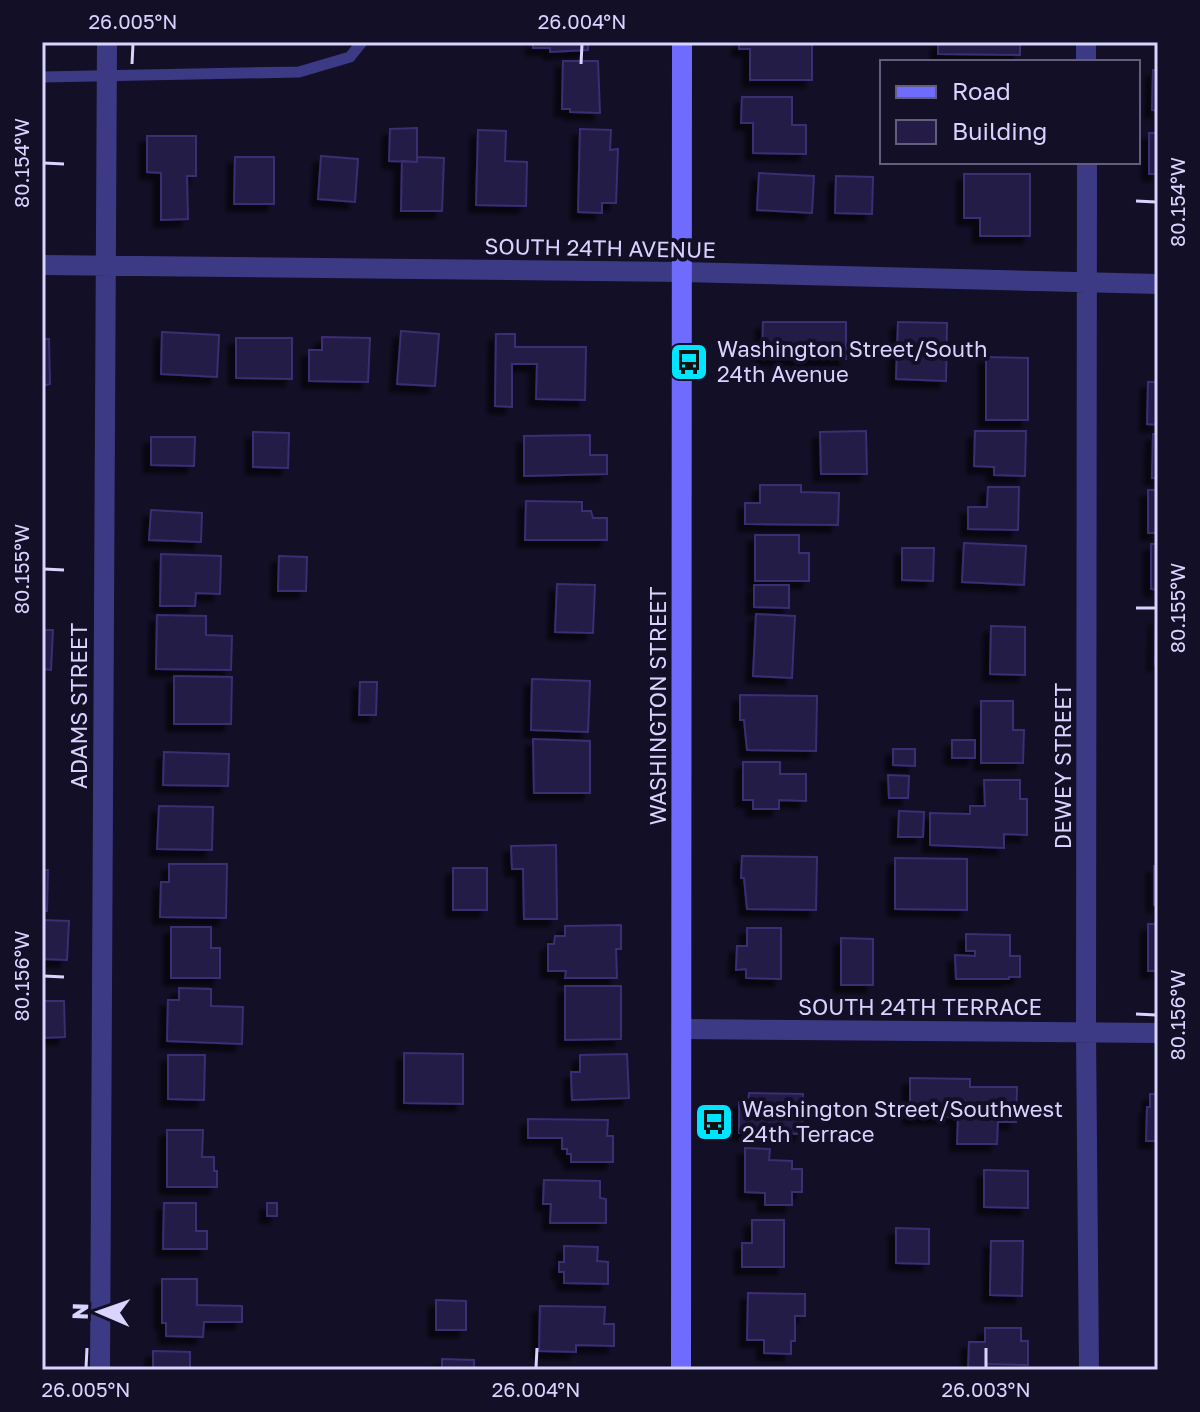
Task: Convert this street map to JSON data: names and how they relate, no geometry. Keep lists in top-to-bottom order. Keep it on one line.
{"streets":{"street":["SOUTH 24TH AVENUE","ADAMS STREET","WASHINGTON STREET","DEWEY STREET","SOUTH 24TH TERRACE"]},"crossings":[["SOUTH 24TH AVENUE","ADAMS STREET"],["SOUTH 24TH AVENUE","WASHINGTON STREET"],["SOUTH 24TH AVENUE","DEWEY STREET"],["WASHINGTON STREET","SOUTH 24TH TERRACE"],["DEWEY STREET","SOUTH 24TH TERRACE"]],"places":{"bus stop":["Washington Street/South 24th Avenue","Washington Street/Southwest 24th Terrace"]},"legend":["Road","Building"],"north":"left","coordinates":["26.005°N","26.004°N","80.154°W","80.155°W","80.156°W","26.003°N"]}
